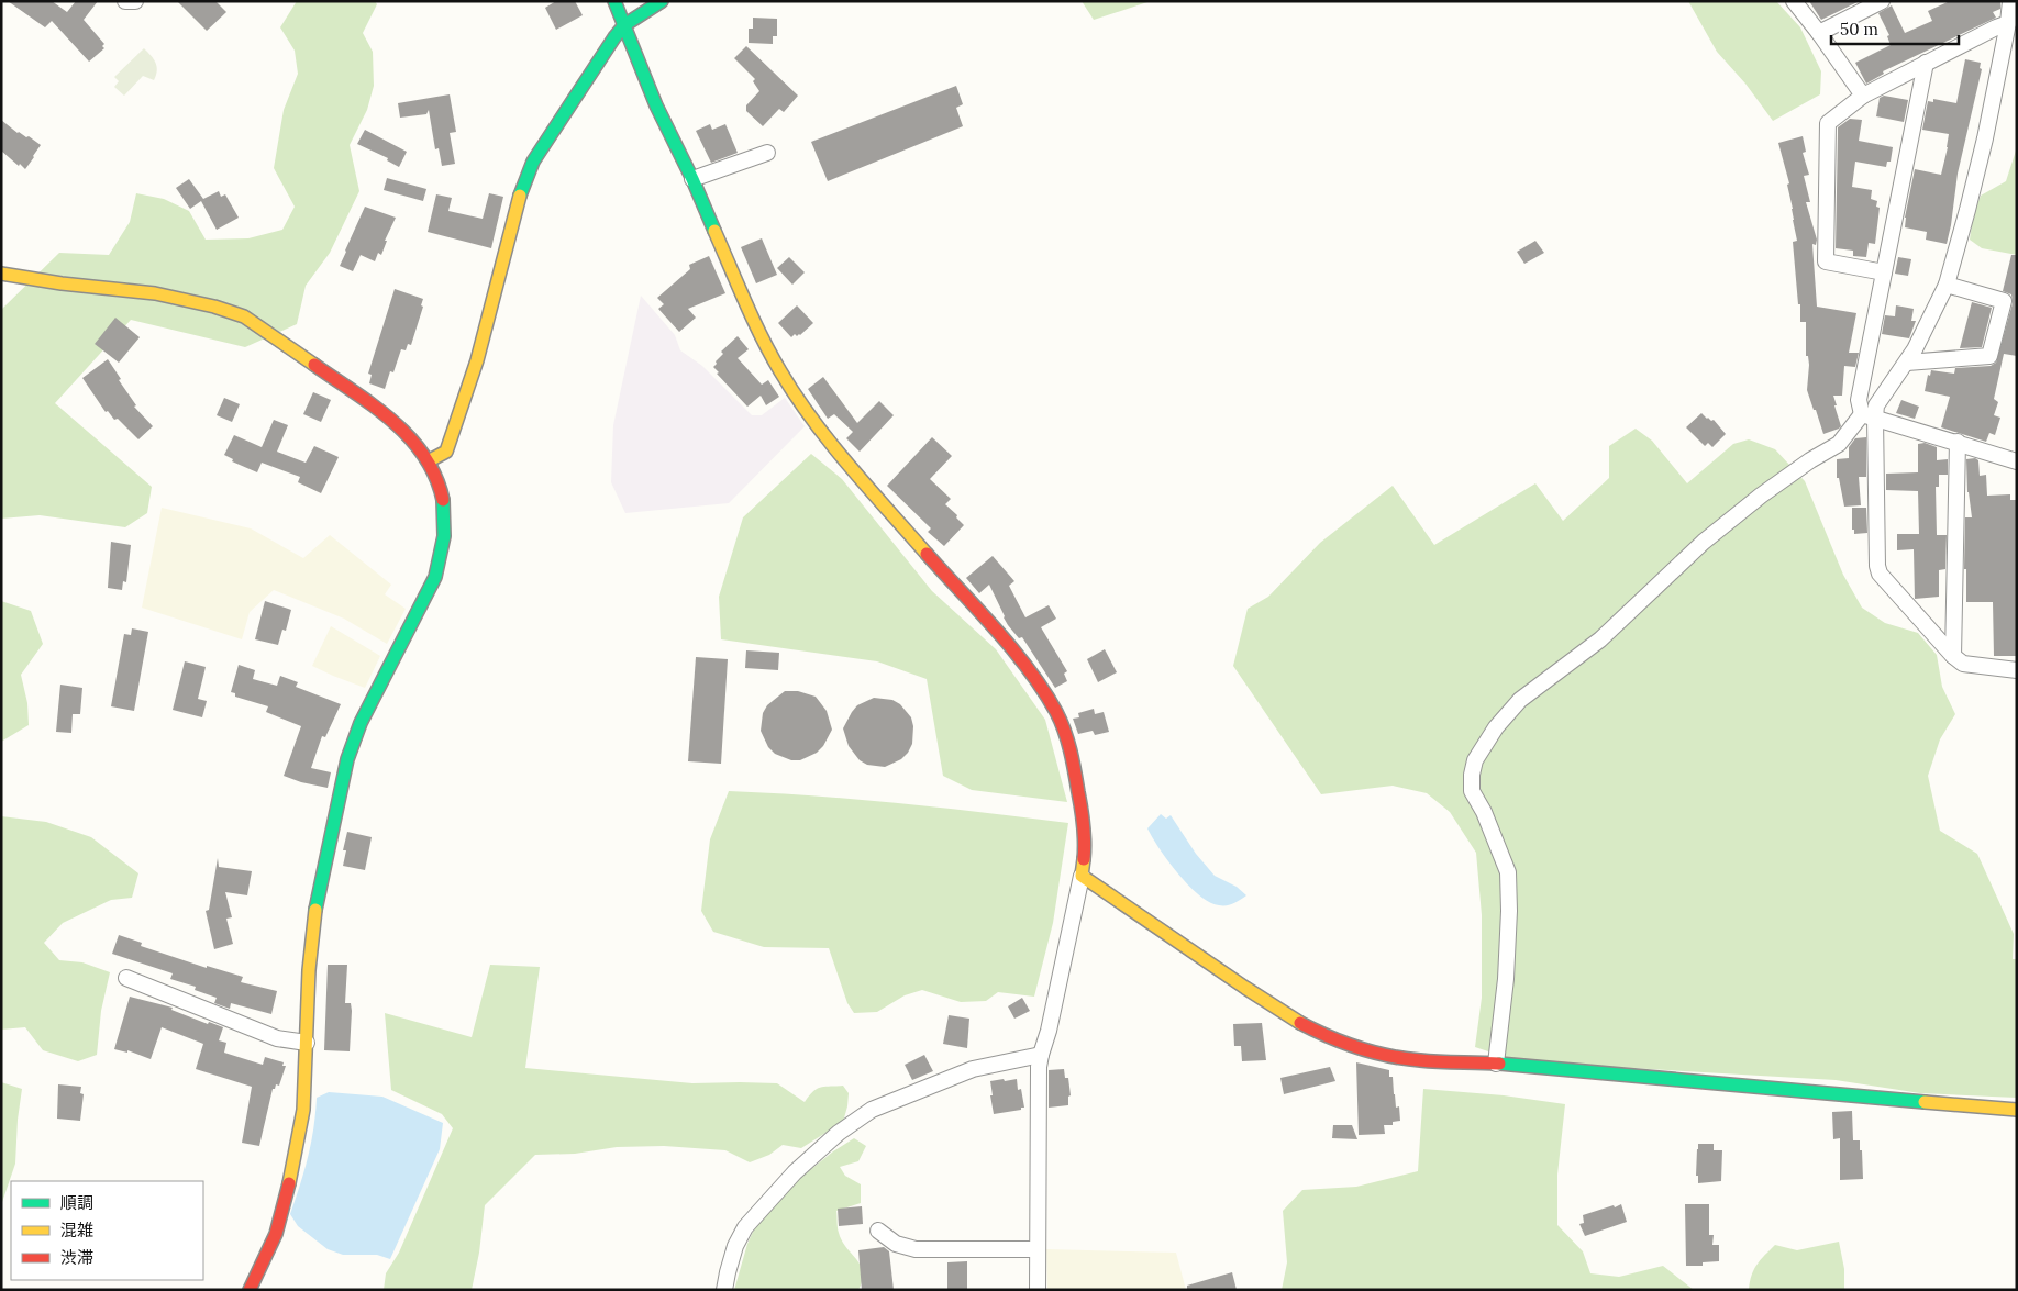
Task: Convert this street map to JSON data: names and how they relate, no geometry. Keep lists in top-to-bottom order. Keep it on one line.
{"legend":["順調","混雑","渋滞"],"scale_bar":"50 m"}
